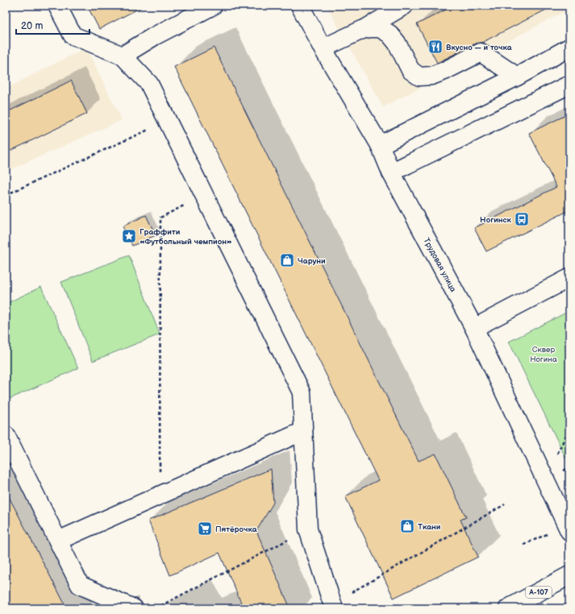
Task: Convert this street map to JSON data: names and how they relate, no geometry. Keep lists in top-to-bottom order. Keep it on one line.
{"streets":{"street":["Трудовая улица","А-107"]},"parks":["Сквер Ногина"],"places":{"restaurant":["Вкусно — и точка"],"bus stop":["Ногинск"],"place":["Граффити «Футбольный чемпион»"],"shop":["Чаруни","Ткани"],"supermarket":["Пятёрочка"]},"scale_bar":"20 m"}
